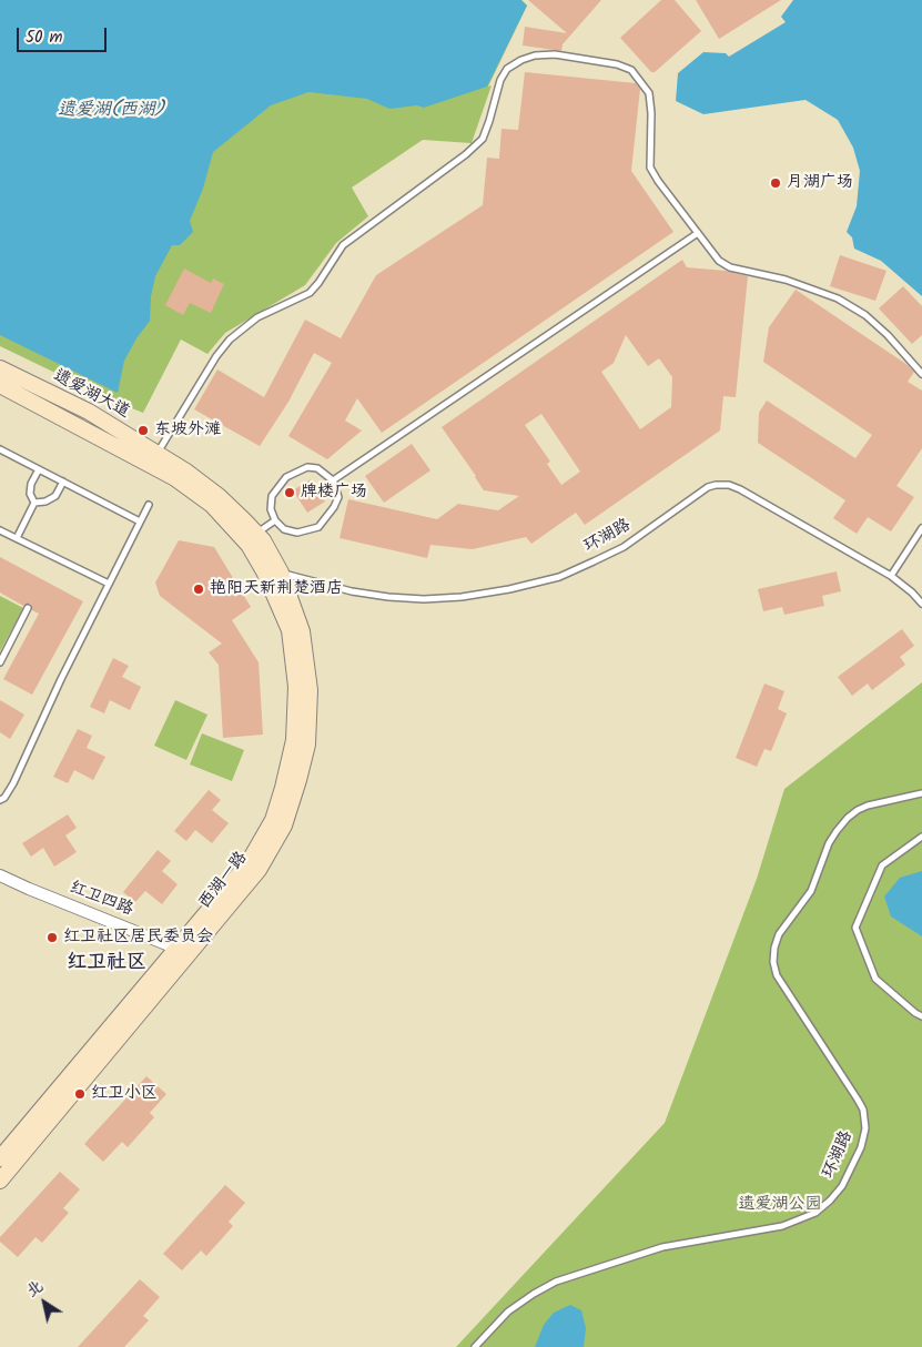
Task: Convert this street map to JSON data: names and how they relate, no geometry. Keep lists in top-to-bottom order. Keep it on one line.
{"streets":{"main road":["遗爱湖大道","西湖一路"],"street":["红卫四路"],"lane":["环湖路"]},"crossings":[["遗爱湖大道","环湖路"],["遗爱湖大道","西湖一路"],["环湖路","西湖一路"],["西湖一路","红卫四路"]],"districts":["红卫社区"],"water":["遗爱湖(西湖)"],"parks":["遗爱湖公园"],"places":["月湖广场","东坡外滩","牌楼广场","艳阳天新荆楚酒店","红卫社区居民委员会","红卫小区"],"scale_bar":"50 m","north":"top left"}
